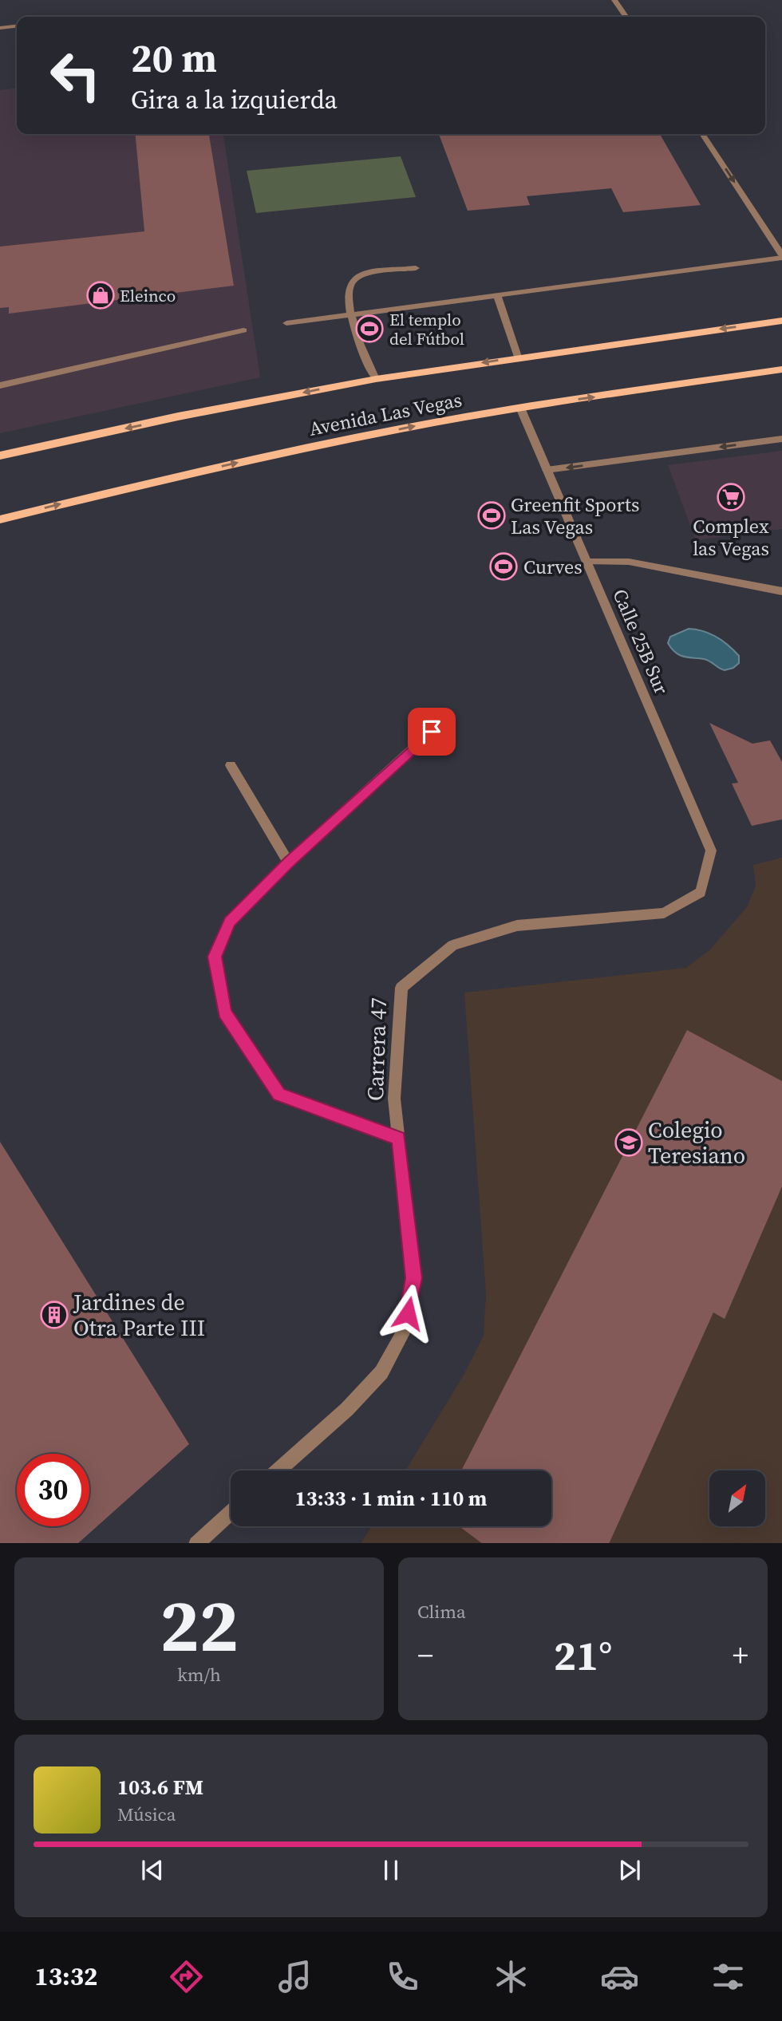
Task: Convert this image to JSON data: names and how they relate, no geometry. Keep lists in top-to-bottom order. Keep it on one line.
{"streets":{"main road":["Avenida Las Vegas"],"street":["Calle 25B Sur","Carrera 47"]},"crossings":[["Avenida Las Vegas","Calle 25B Sur"],["Calle 25B Sur","Carrera 47"]],"places":{"shop":["Eleinco"],"sports":["El templo del Fútbol","Greenfit Sports Las Vegas","Curves"],"supermarket":["Complex las Vegas"],"school or university":["Colegio Teresiano"],"building":["Jardines de Otra Parte III"]},"north":"top right","page":{"turn":["20 m","Gira a la izquierda"],"limit":"30","trip":"13:33 · 1 min · 110 m","tile":[["22","km/h"],"Clima"],"heat":["−","21°","+"],"song":["103.6 FM","Música"],"tabs":"13:32"}}
